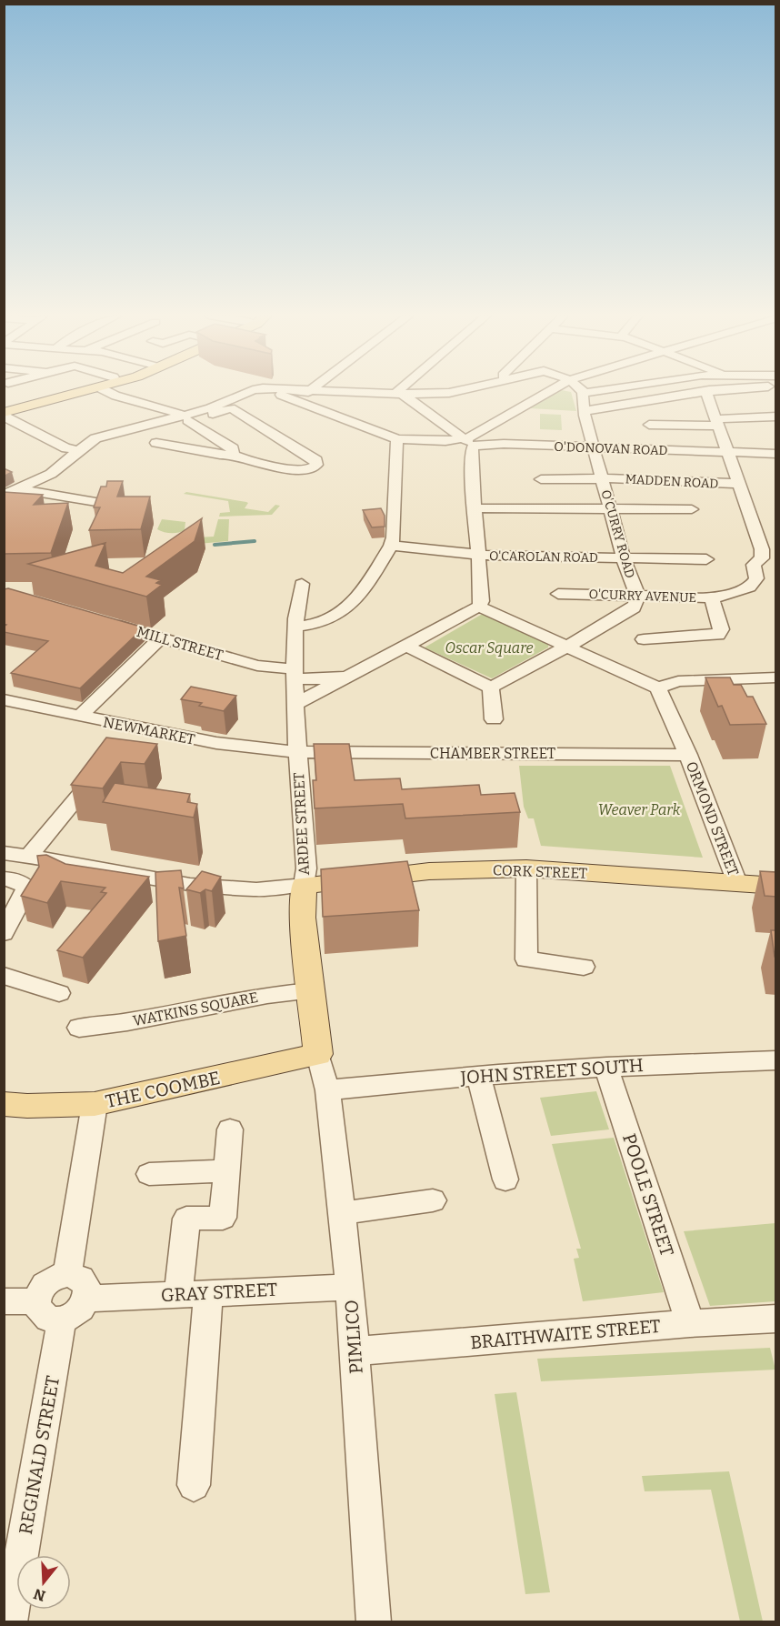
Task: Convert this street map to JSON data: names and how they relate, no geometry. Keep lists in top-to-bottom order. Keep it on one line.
{"streets":{"main road":["ARDEE STREET","CORK STREET","THE COOMBE"],"street":["O'DONOVAN ROAD","MADDEN ROAD","O'CURRY ROAD","O'CAROLAN ROAD","O'CURRY AVENUE","MILL STREET","NEWMARKET","CHAMBER STREET","ORMOND STREET","WATKINS SQUARE","JOHN STREET SOUTH","POOLE STREET","GRAY STREET","BRAITHWAITE STREET","PIMLICO","REGINALD STREET"]},"crossings":[["O'DONOVAN ROAD","O'CURRY ROAD"],["MADDEN ROAD","O'CURRY ROAD"],["O'CURRY ROAD","O'CAROLAN ROAD"],["O'CURRY ROAD","O'CURRY AVENUE"],["MILL STREET","ARDEE STREET"],["NEWMARKET","CHAMBER STREET"],["NEWMARKET","ARDEE STREET"],["CHAMBER STREET","ORMOND STREET"],["CHAMBER STREET","ARDEE STREET"],["ORMOND STREET","CORK STREET"],["ARDEE STREET","CORK STREET"],["ARDEE STREET","WATKINS SQUARE"],["ARDEE STREET","THE COOMBE"],["ARDEE STREET","PIMLICO"],["JOHN STREET SOUTH","POOLE STREET"],["JOHN STREET SOUTH","PIMLICO"],["THE COOMBE","PIMLICO"],["POOLE STREET","BRAITHWAITE STREET"],["GRAY STREET","PIMLICO"],["GRAY STREET","REGINALD STREET"],["BRAITHWAITE STREET","PIMLICO"]],"parks":["Oscar Square","Weaver Park"],"north":"bottom"}
